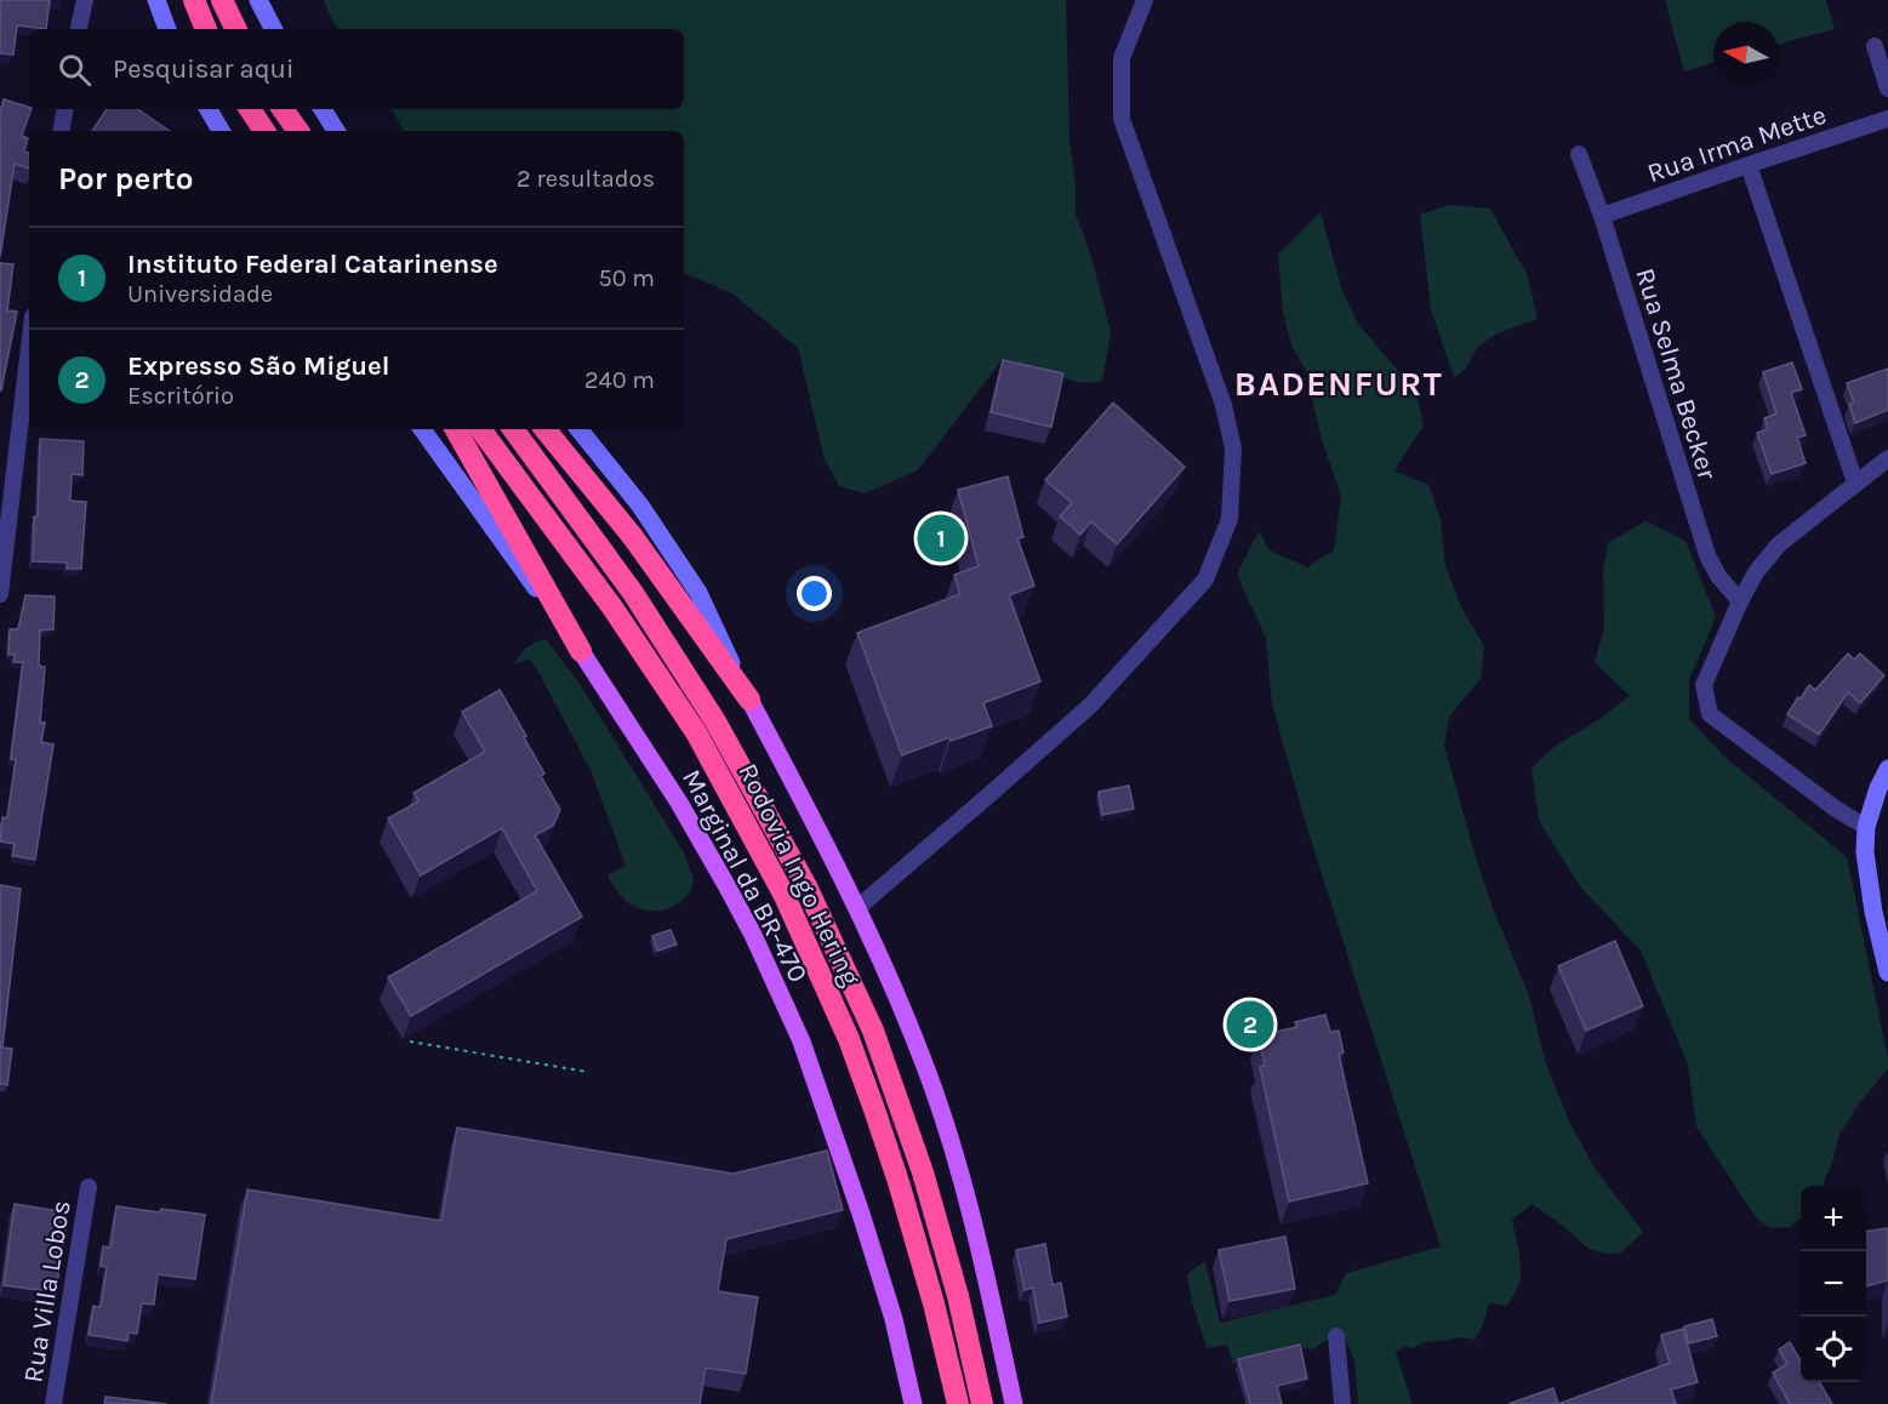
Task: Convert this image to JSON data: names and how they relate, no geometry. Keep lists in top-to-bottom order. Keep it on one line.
{"streets":{"highway":["Rodovia Ingo Hering"],"main road":["Marginal da BR-470"],"street":["Rua Irma Mette","Rua Selma Becker","Rua Villa Lobos"]},"crossings":[["Rua Irma Mette","Rua Selma Becker"]],"districts":["BADENFURT"],"north":"left","page":{"search":"Pesquisar aqui","heading":["Por perto","2 resultados"],"list":[{"mark":"1","name":"Instituto Federal Catarinense","note":"Universidade","value":"50 m"},{"mark":"2","name":"Expresso São Miguel","note":"Escritório","value":"240 m"}],"pins":["1","2"],"map_buttons":["+","−"]}}
